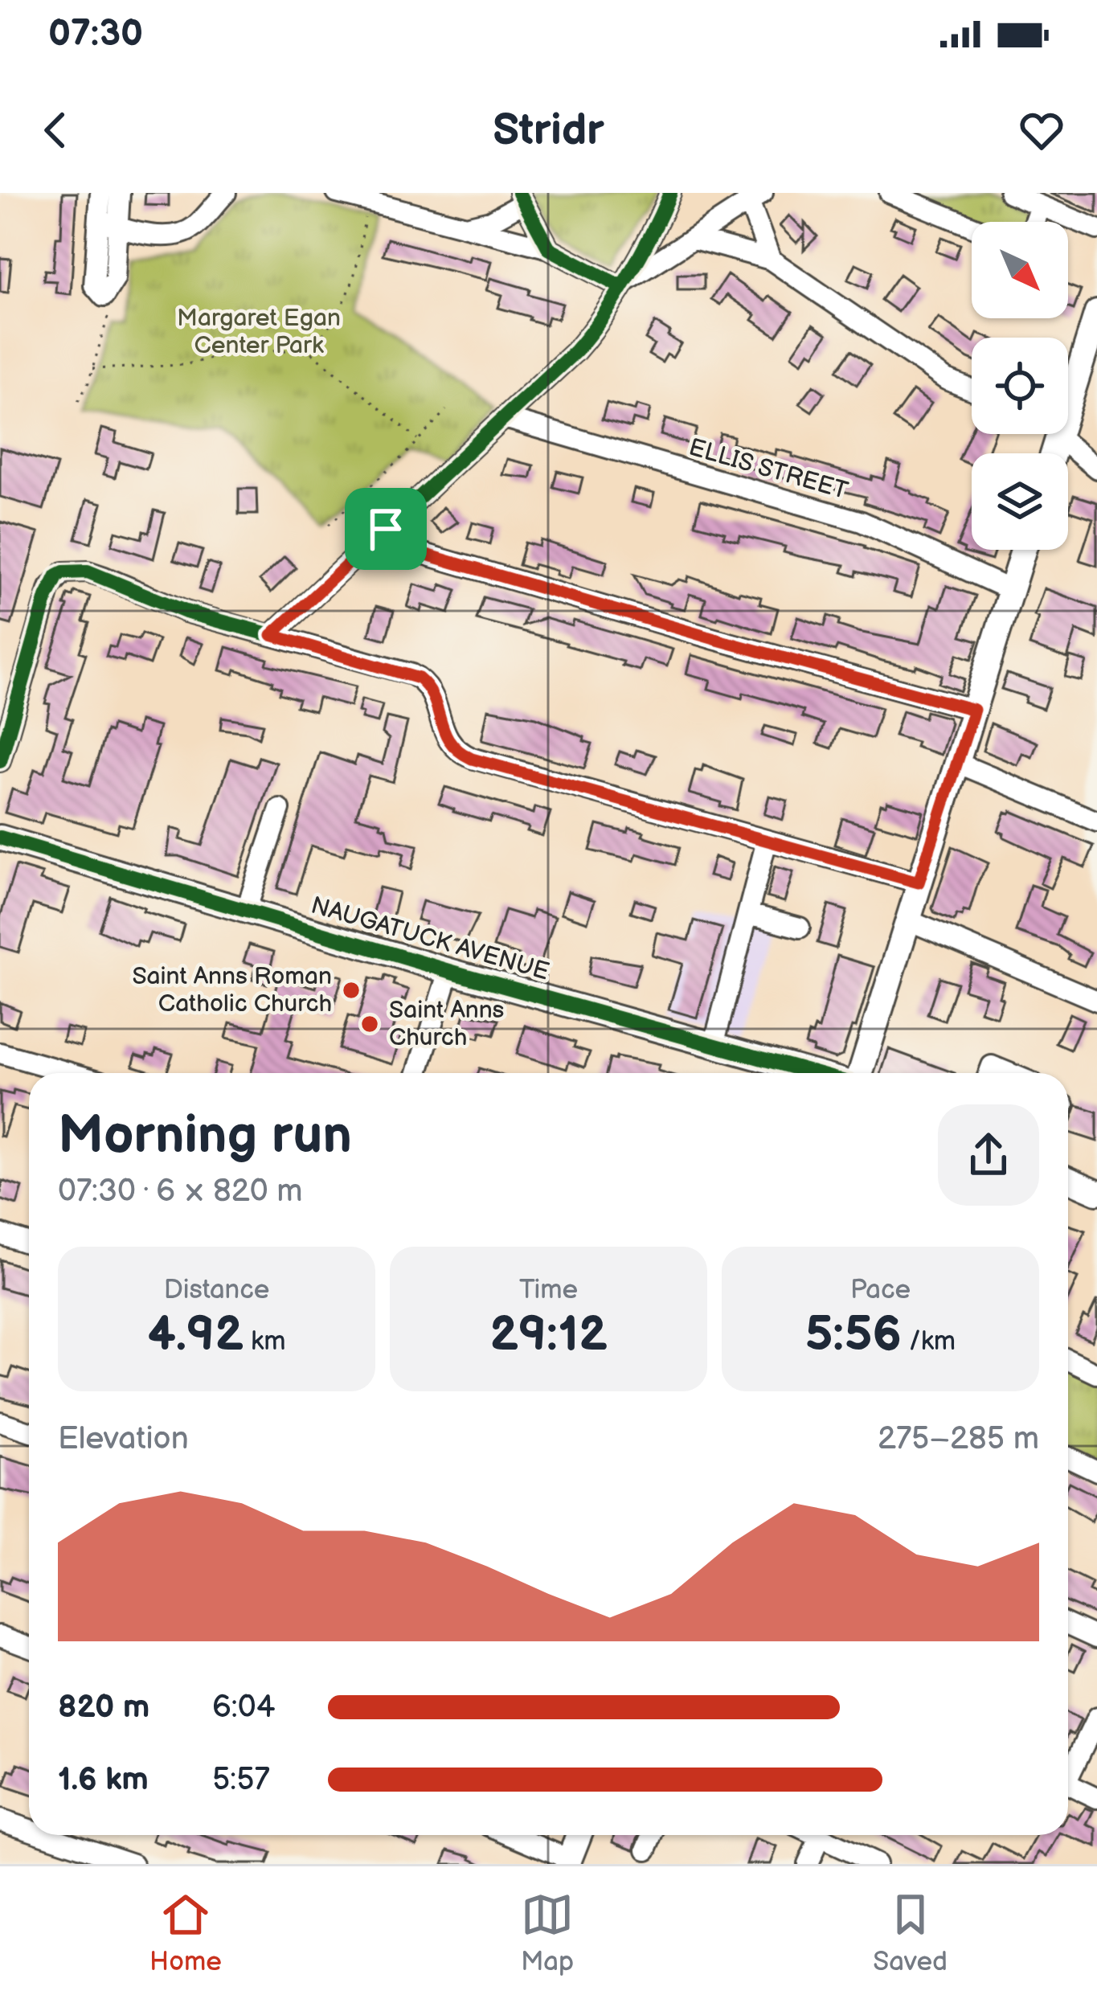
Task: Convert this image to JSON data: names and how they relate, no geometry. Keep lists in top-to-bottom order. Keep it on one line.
{"streets":{"main road":["NAUGATUCK AVENUE"],"street":["ELLIS STREET"]},"parks":["Margaret Egan Center Park"],"places":["Saint Anns Roman Catholic Church","Saint Anns Church"],"north":"bottom right","page":{"status":"07:30","header":"Stridr","heading":["Morning run","07:30 · 6 × 820 m"],"stats":[["Distance","4.92 km"],["Time","29:12"],["Pace","5:56 /km"]],"chart":["Elevation","275–285 m"],"list":[{"name":"820 m","note":"6:04"},{"name":"1.6 km","note":"5:57"}],"tabs":["Home","Map","Saved"]}}
